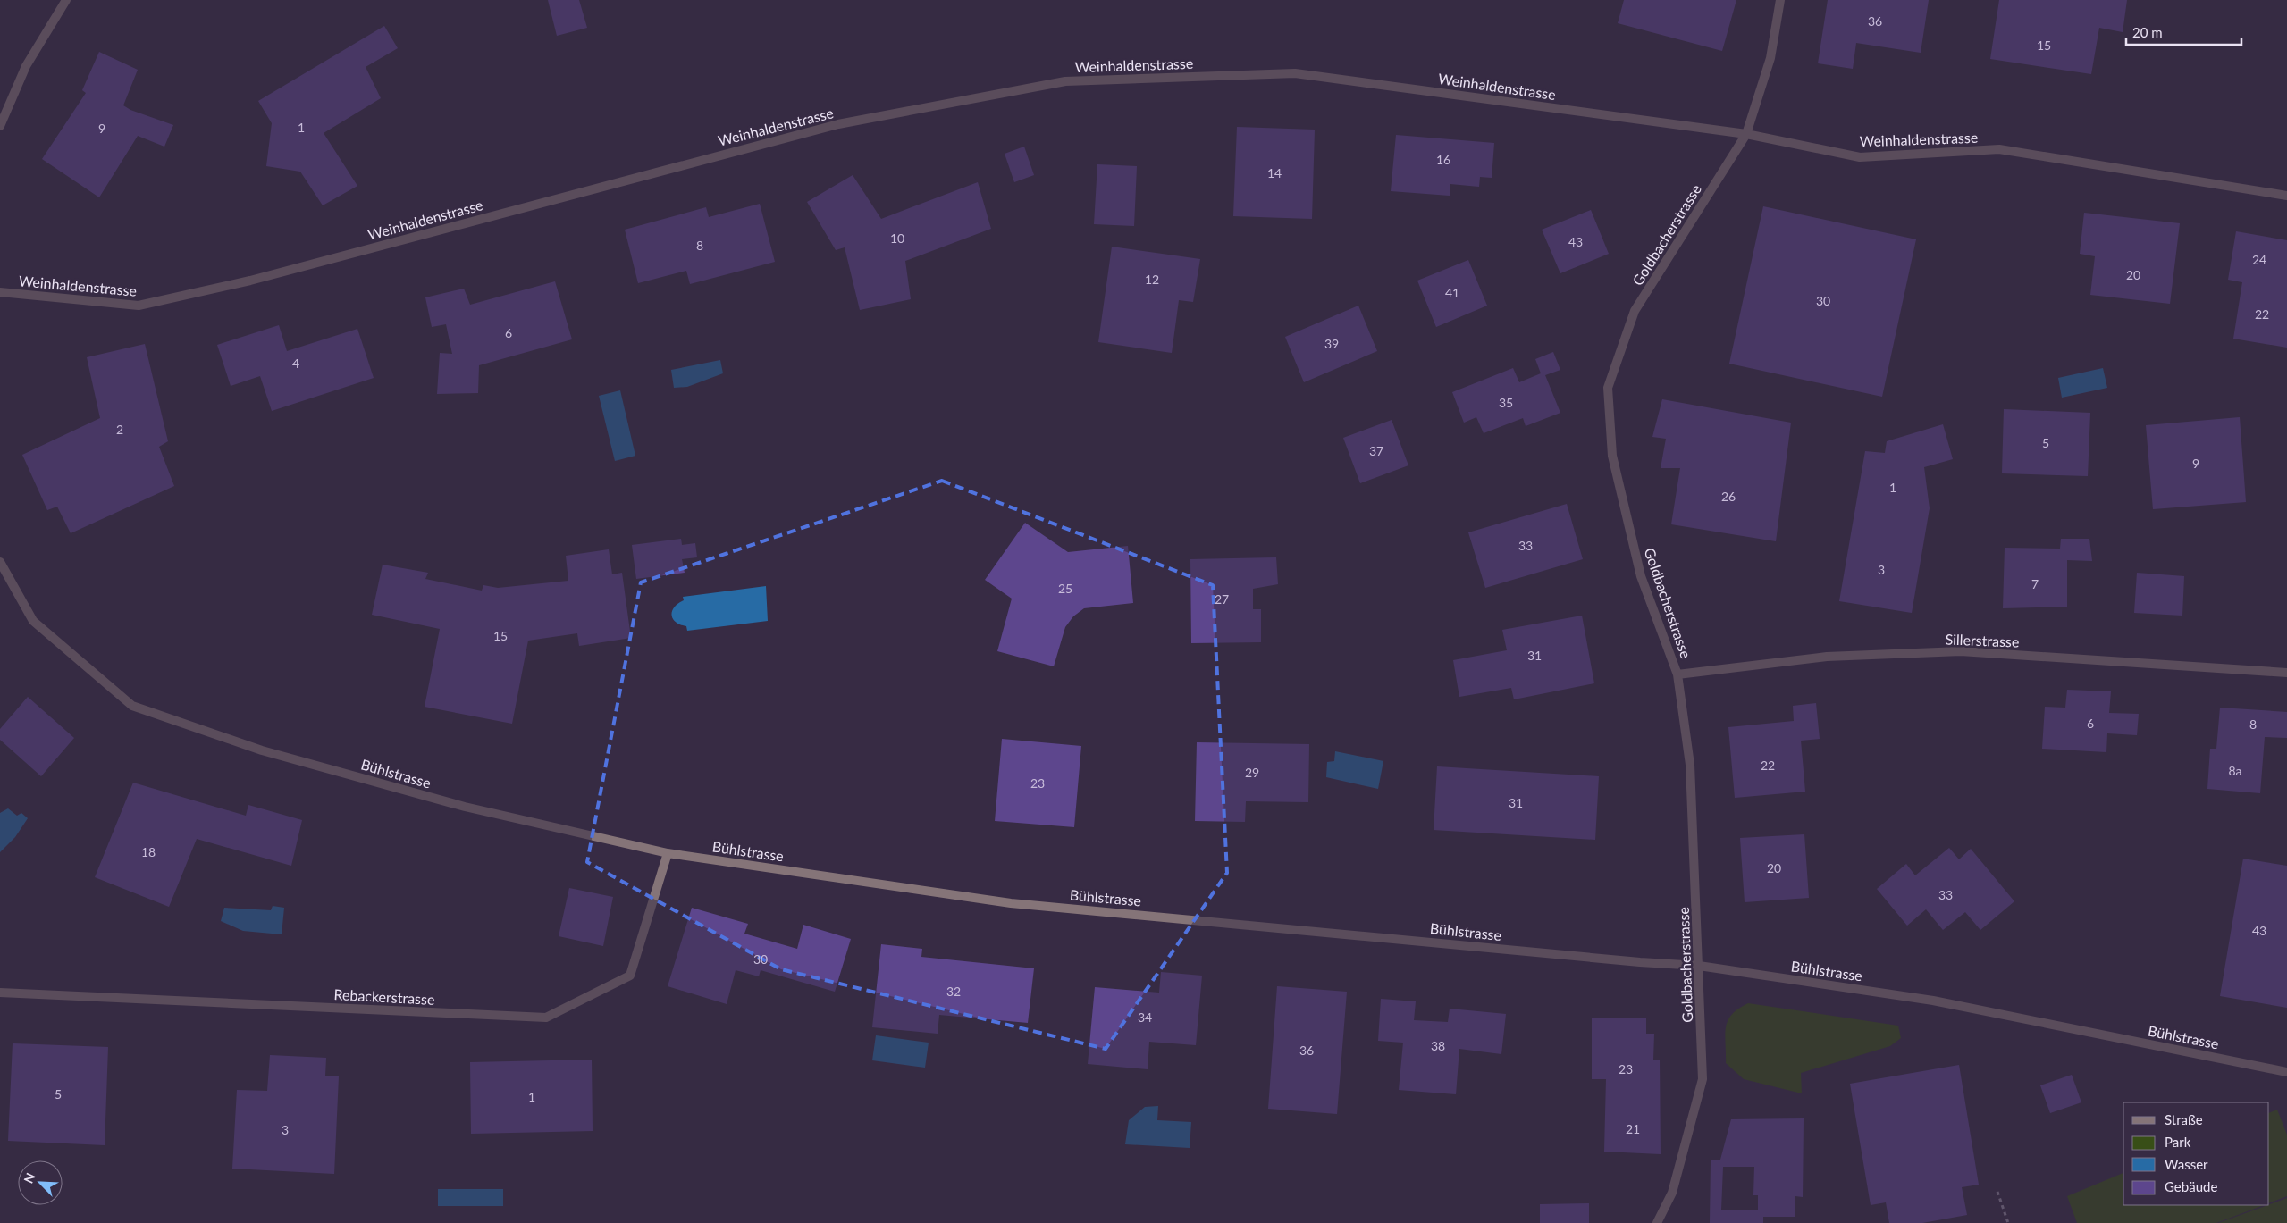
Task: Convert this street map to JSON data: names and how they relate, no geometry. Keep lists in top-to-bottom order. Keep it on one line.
{"streets":{"street":["Weinhaldenstrasse","Goldbacherstrasse","Sillerstrasse","Bühlstrasse","Rebackerstrasse"]},"crossings":[["Weinhaldenstrasse","Goldbacherstrasse"],["Goldbacherstrasse","Sillerstrasse"],["Goldbacherstrasse","Bühlstrasse"],["Bühlstrasse","Rebackerstrasse"]],"house_numbers":["36","15","1","9","16","14","10","43","8","24","20","12","41","30","22","6","39","4","35","2","5","37","9","1","26","33","3","7","25","27","15","31","6","8","22","8a","29","23","31","18","20","33","43","30","32","34","38","36","23","5","1","21","3"],"legend":["Straße","Park","Wasser","Gebäude"],"scale_bar":"20 m","north":"top left"}
